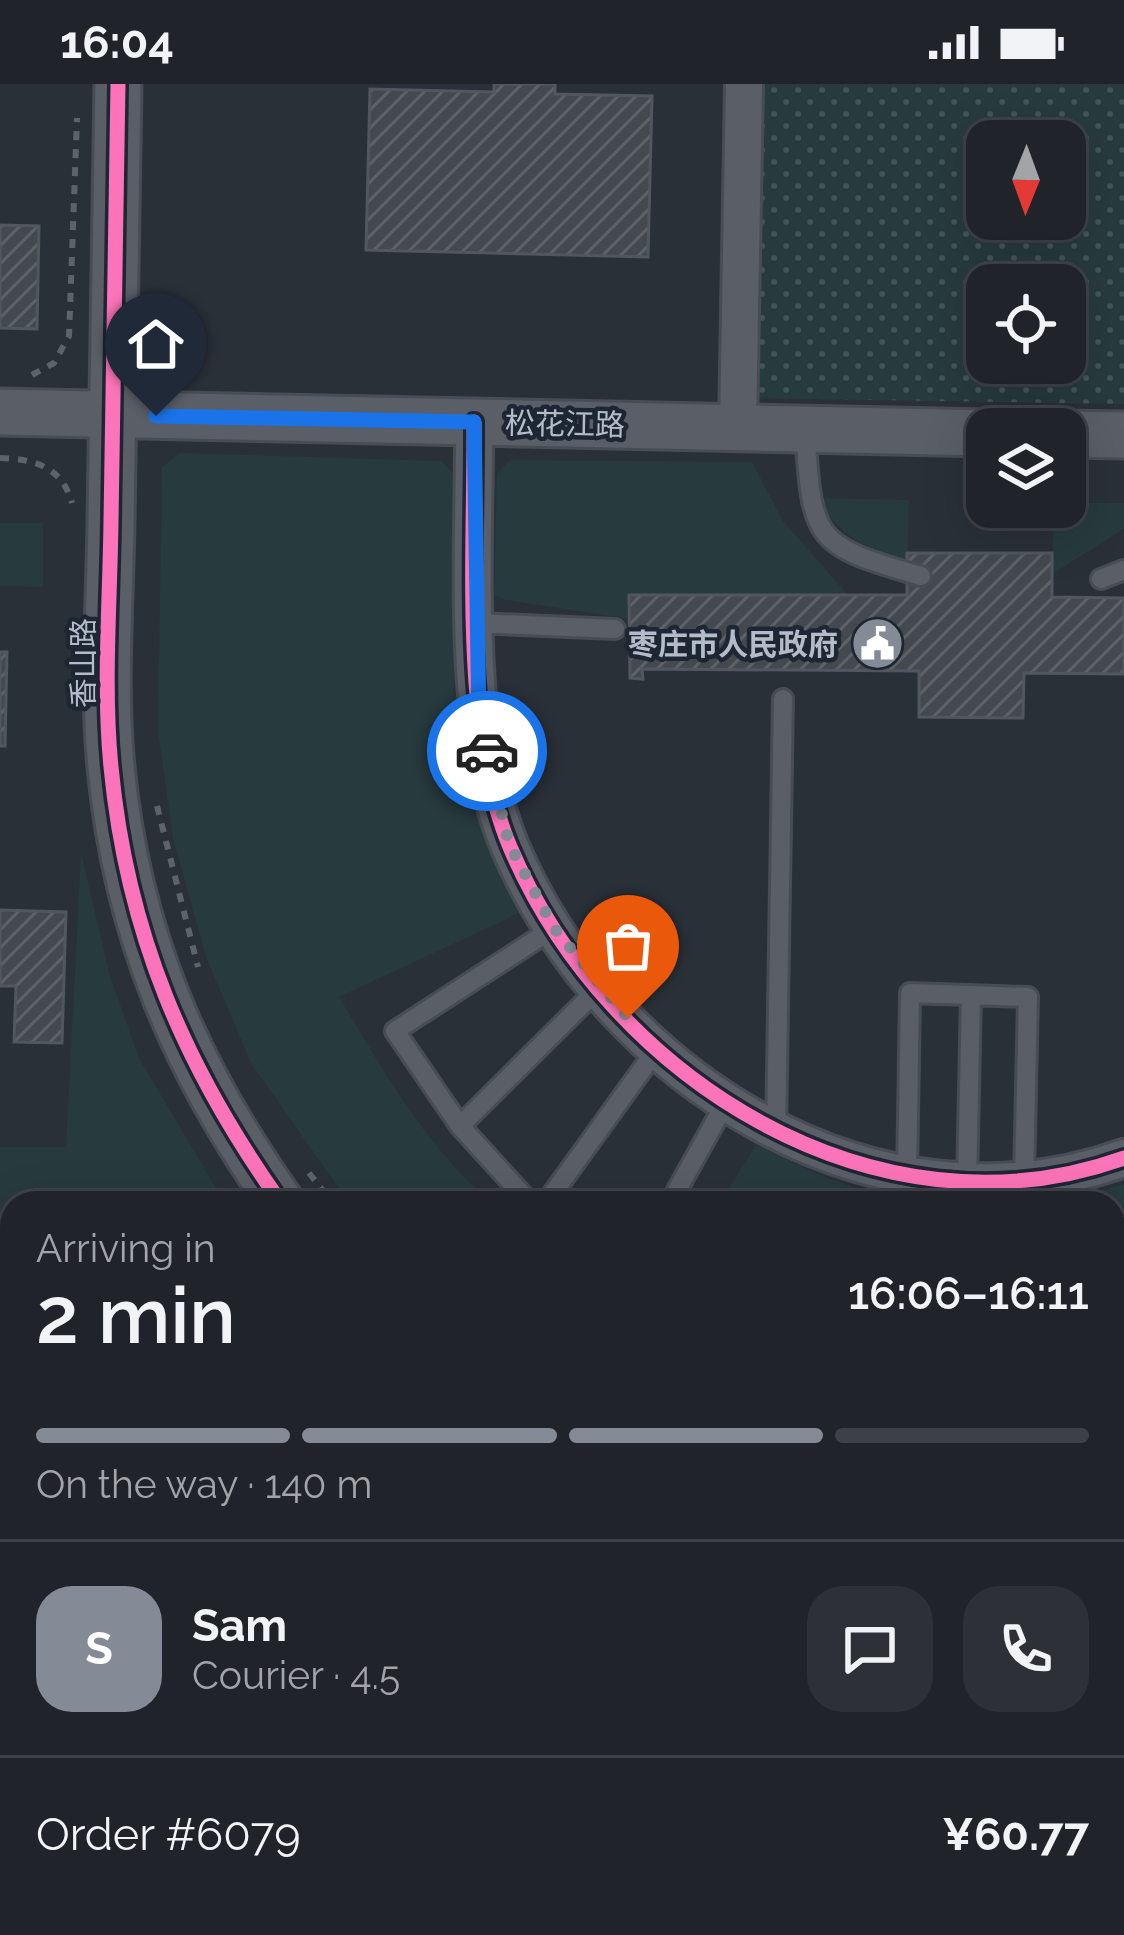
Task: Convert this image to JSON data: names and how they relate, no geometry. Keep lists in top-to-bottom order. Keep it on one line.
{"streets":{"street":["松花江路","香山路"]},"crossings":[["松花江路","香山路"]],"places":{"public building":["枣庄市人民政府"]},"north":"bottom","page":{"status":"16:04","heading":["2 min","Arriving in","16:06–16:11"],"panel":["Sam","Courier · 4.5","Order #6079","¥60.77"],"bar":"On the way · 140 m","round":"S"}}
